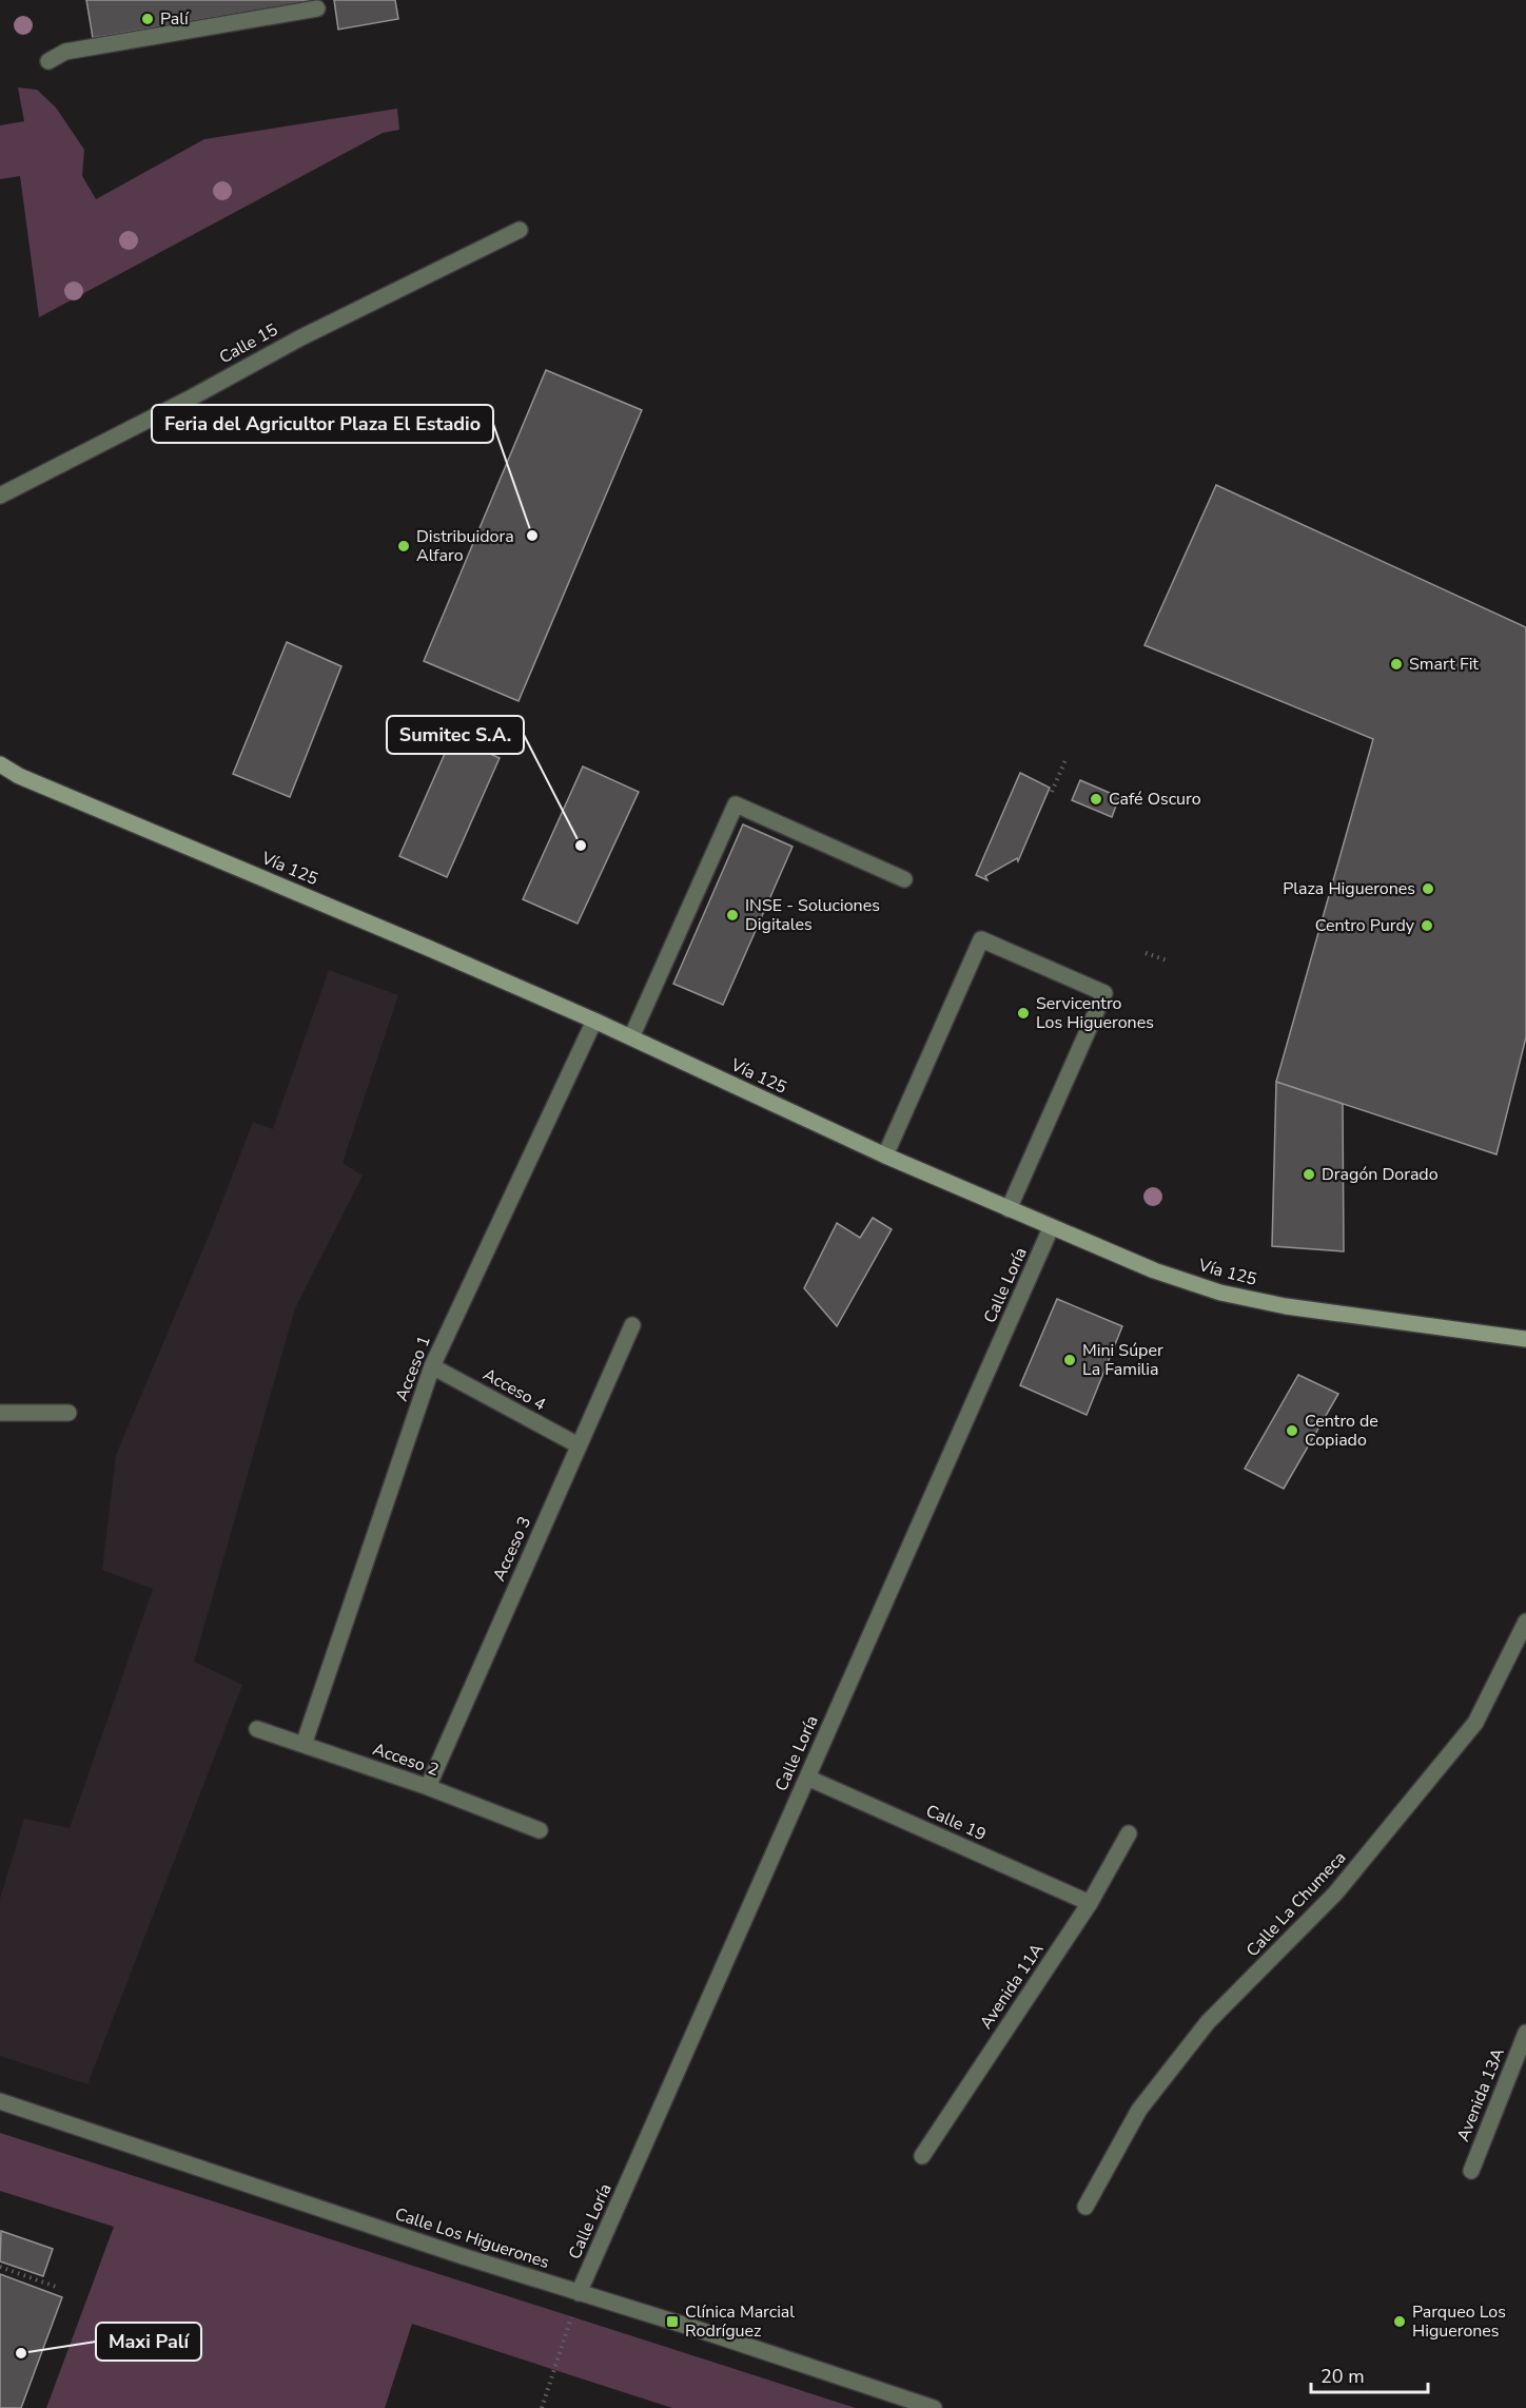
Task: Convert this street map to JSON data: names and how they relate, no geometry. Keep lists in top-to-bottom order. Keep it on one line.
{"streets":{"main road":["Vía 125"],"street":["Calle 15","Calle Loría","Acceso 1","Acceso 4","Acceso 3","Acceso 2","Calle 19","Calle La Chumeca","Avenida 11A","Avenida 13A","Calle Los Higuerones"]},"crossings":[["Vía 125","Calle Loría"],["Vía 125","Acceso 1"],["Calle Loría","Calle 19"],["Calle Loría","Calle Los Higuerones"],["Acceso 1","Acceso 4"],["Acceso 1","Acceso 2"],["Acceso 4","Acceso 3"],["Acceso 3","Acceso 2"],["Calle 19","Avenida 11A"]],"places":{"other":["Palí","Feria del Agricultor Plaza El Estadio","Distribuidora Alfaro","Smart Fit","Café Oscuro","Sumitec S.A.","Plaza Higuerones","INSE - Soluciones Digitales","Centro Purdy","Servicentro Los Higuerones","Dragón Dorado","Mini Súper La Familia","Centro de Copiado","Parqueo Los Higuerones","Maxi Palí"],"transit":["Clínica Marcial Rodríguez"]},"scale_bar":"20 m"}
